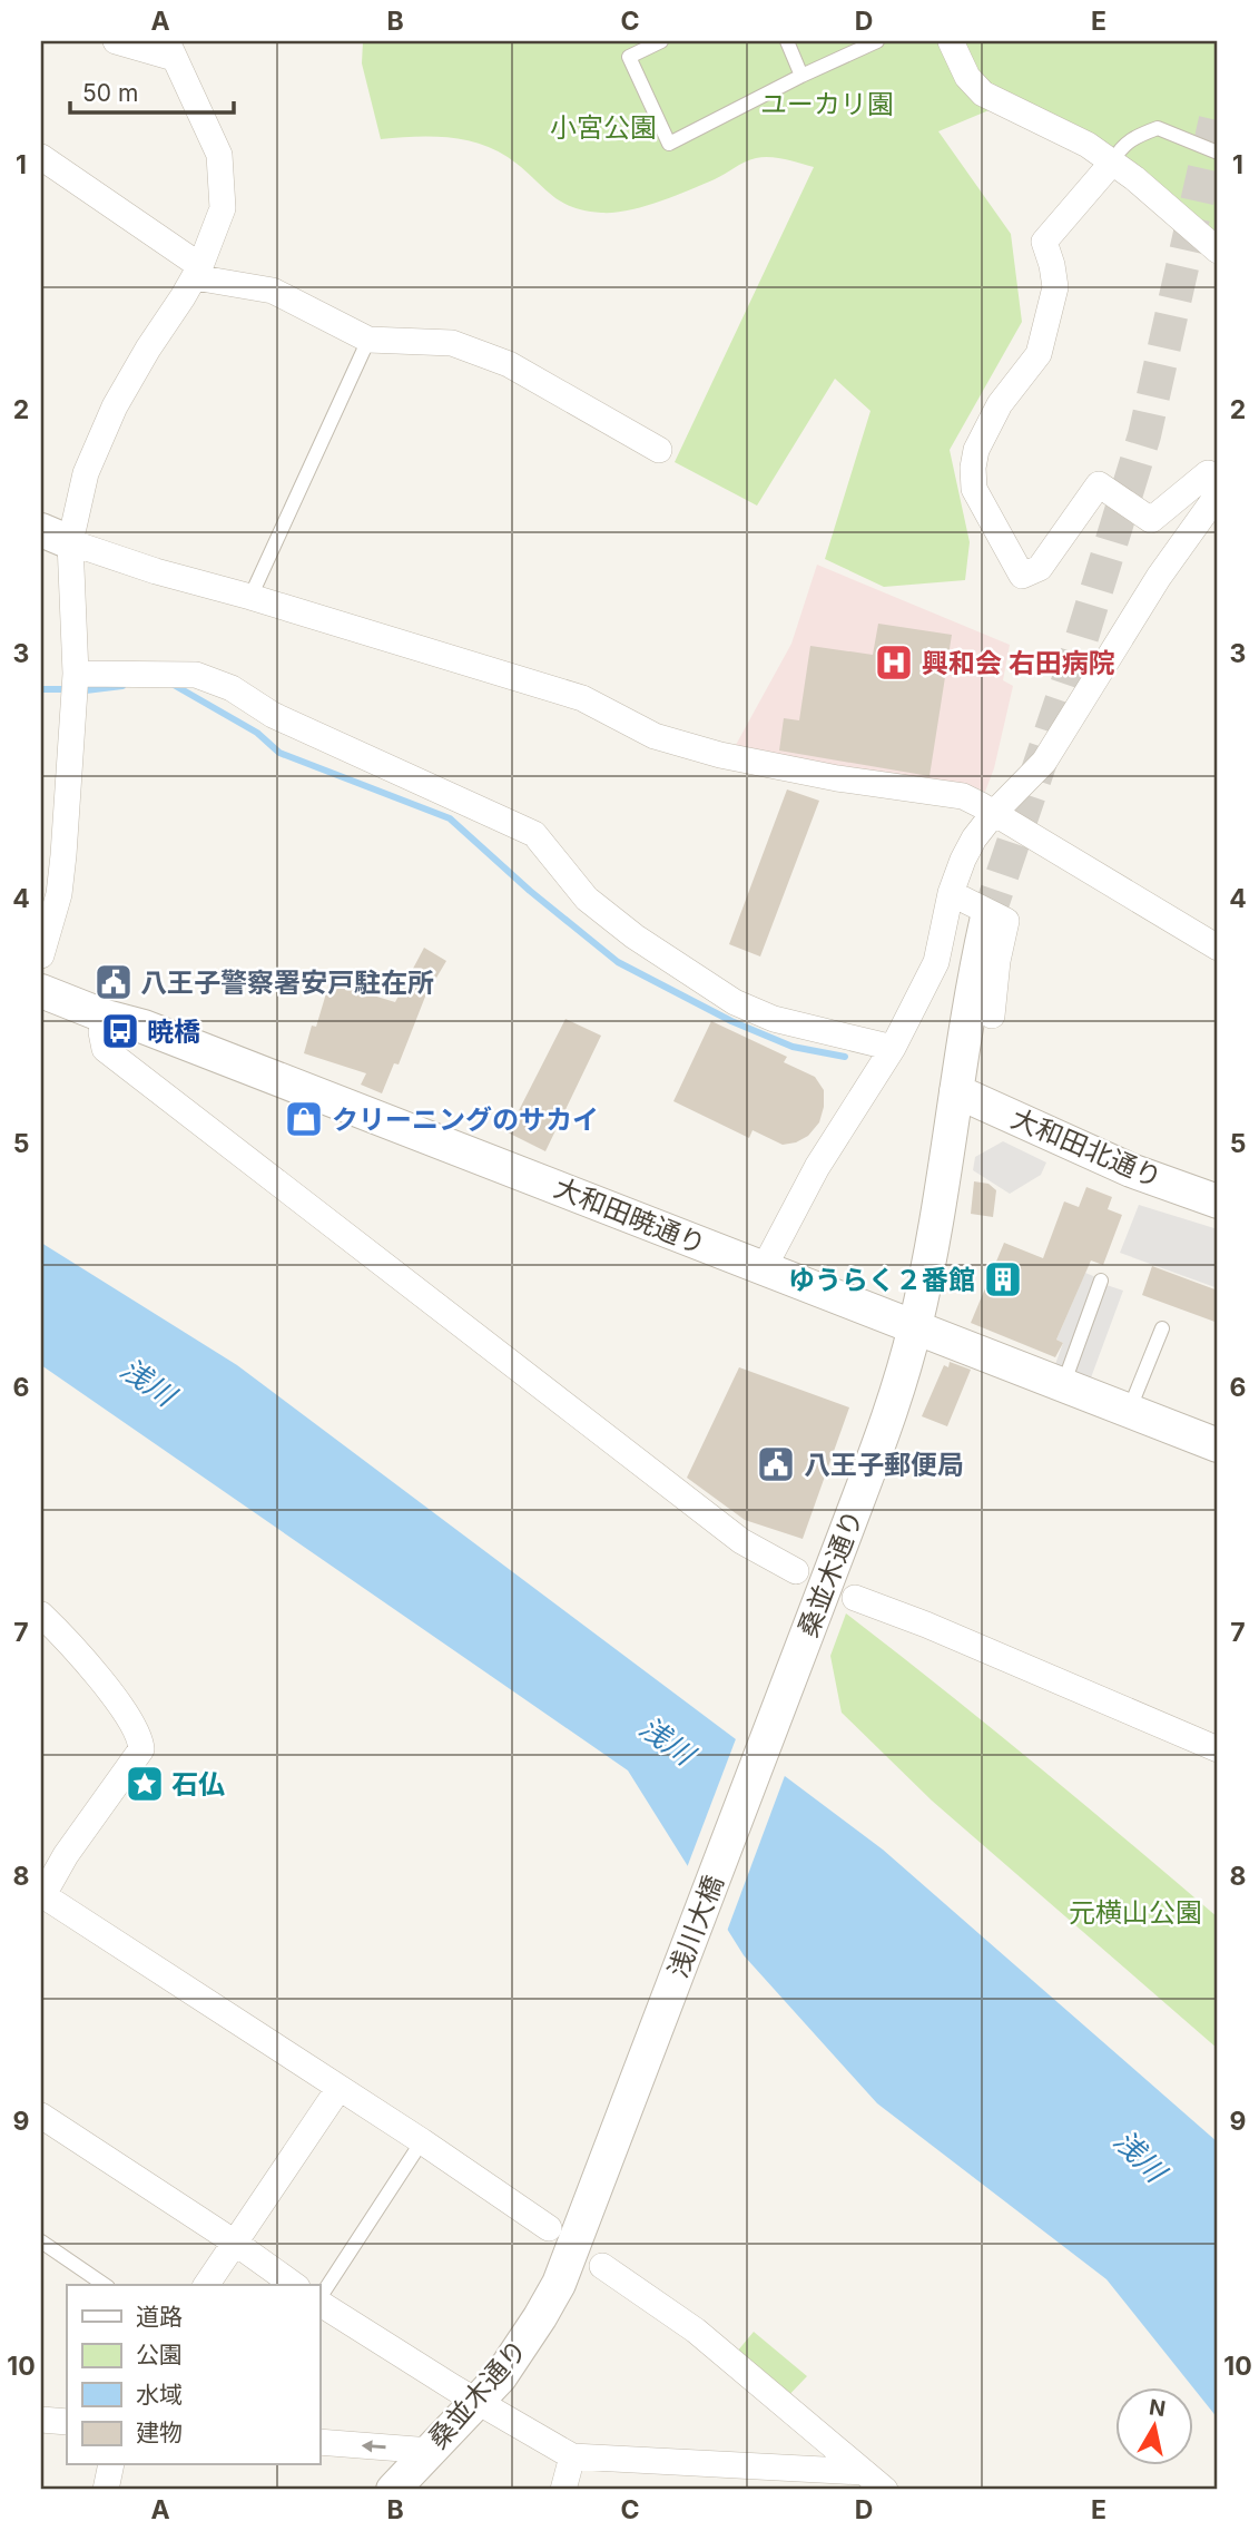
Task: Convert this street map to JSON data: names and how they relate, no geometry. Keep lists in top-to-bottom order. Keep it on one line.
{"streets":{"street":["大和田北通り","大和田暁通り","桑並木通り","浅川大橋"]},"crossings":[["大和田北通り","桑並木通り"],["大和田暁通り","桑並木通り"],["桑並木通り","浅川大橋"]],"water":["浅川"],"parks":["ユーカリ園","小宮公園","元横山公園"],"places":{"hospital":["興和会 右田病院"],"public building":["八王子警察署安戸駐在所","八王子郵便局"],"bus stop":["暁橋"],"shop":["クリーニングのサカイ"],"building":["ゆうらく２番館"],"place":["石仏"]},"legend":["道路","公園","水域","建物"],"scale_bar":"50 m","north":"top","grid":{"columns":["A","B","C","D","E"],"rows":["1","2","3","4","5","6","7","8","9","10"]}}
